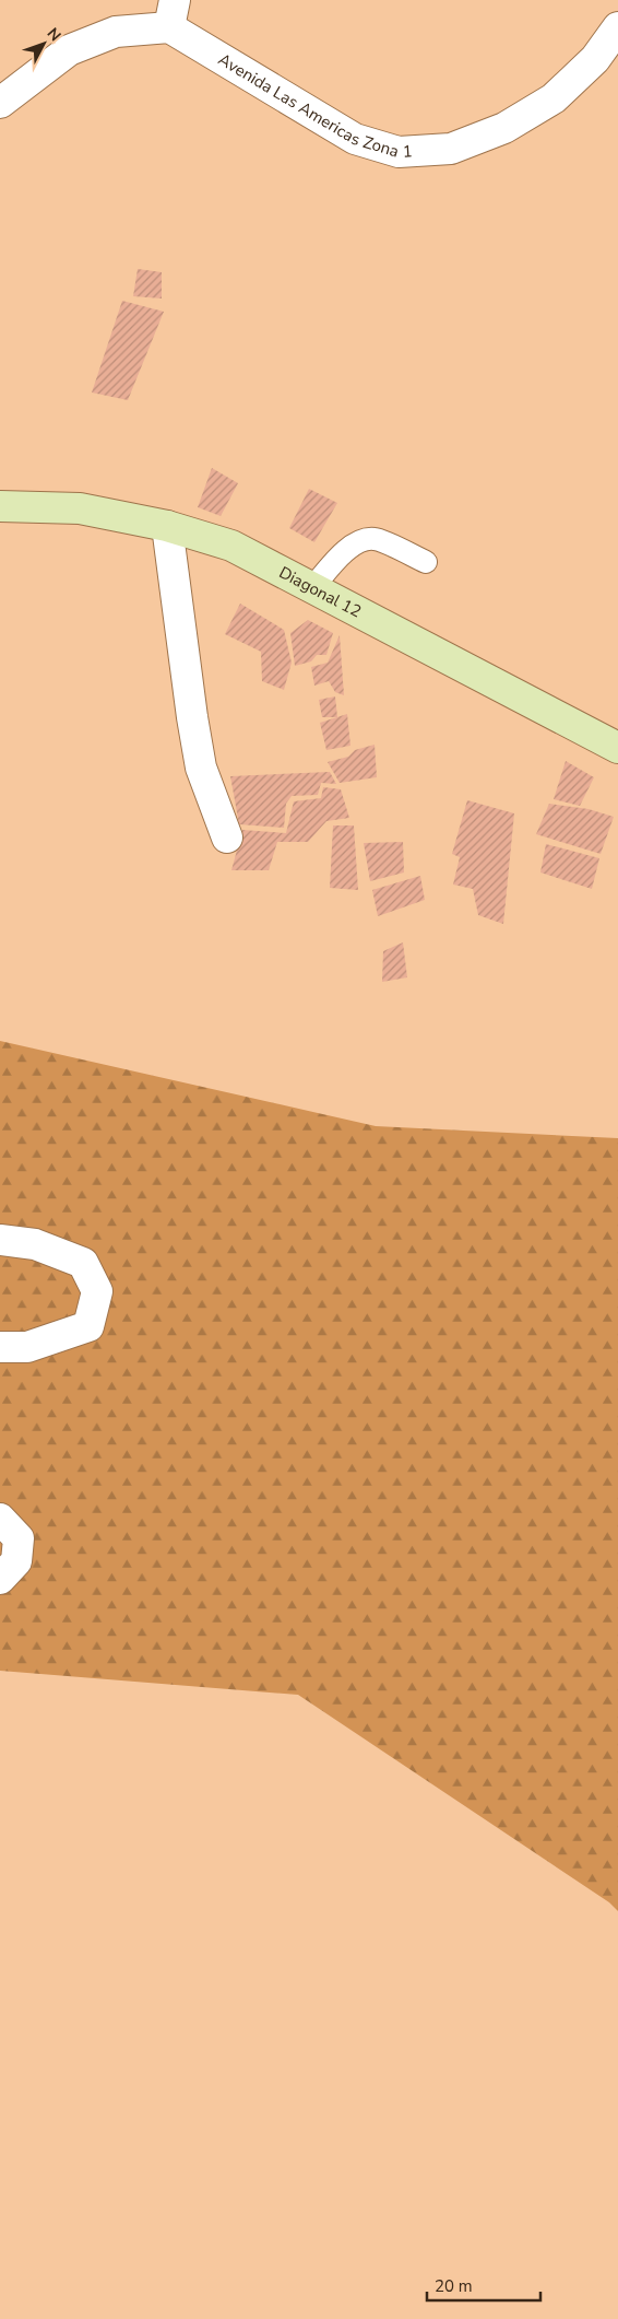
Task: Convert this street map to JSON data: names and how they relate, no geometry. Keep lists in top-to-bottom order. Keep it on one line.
{"streets":{"main road":["Diagonal 12"],"street":["Avenida Las Americas Zona 1"]},"scale_bar":"20 m","north":"top right"}
